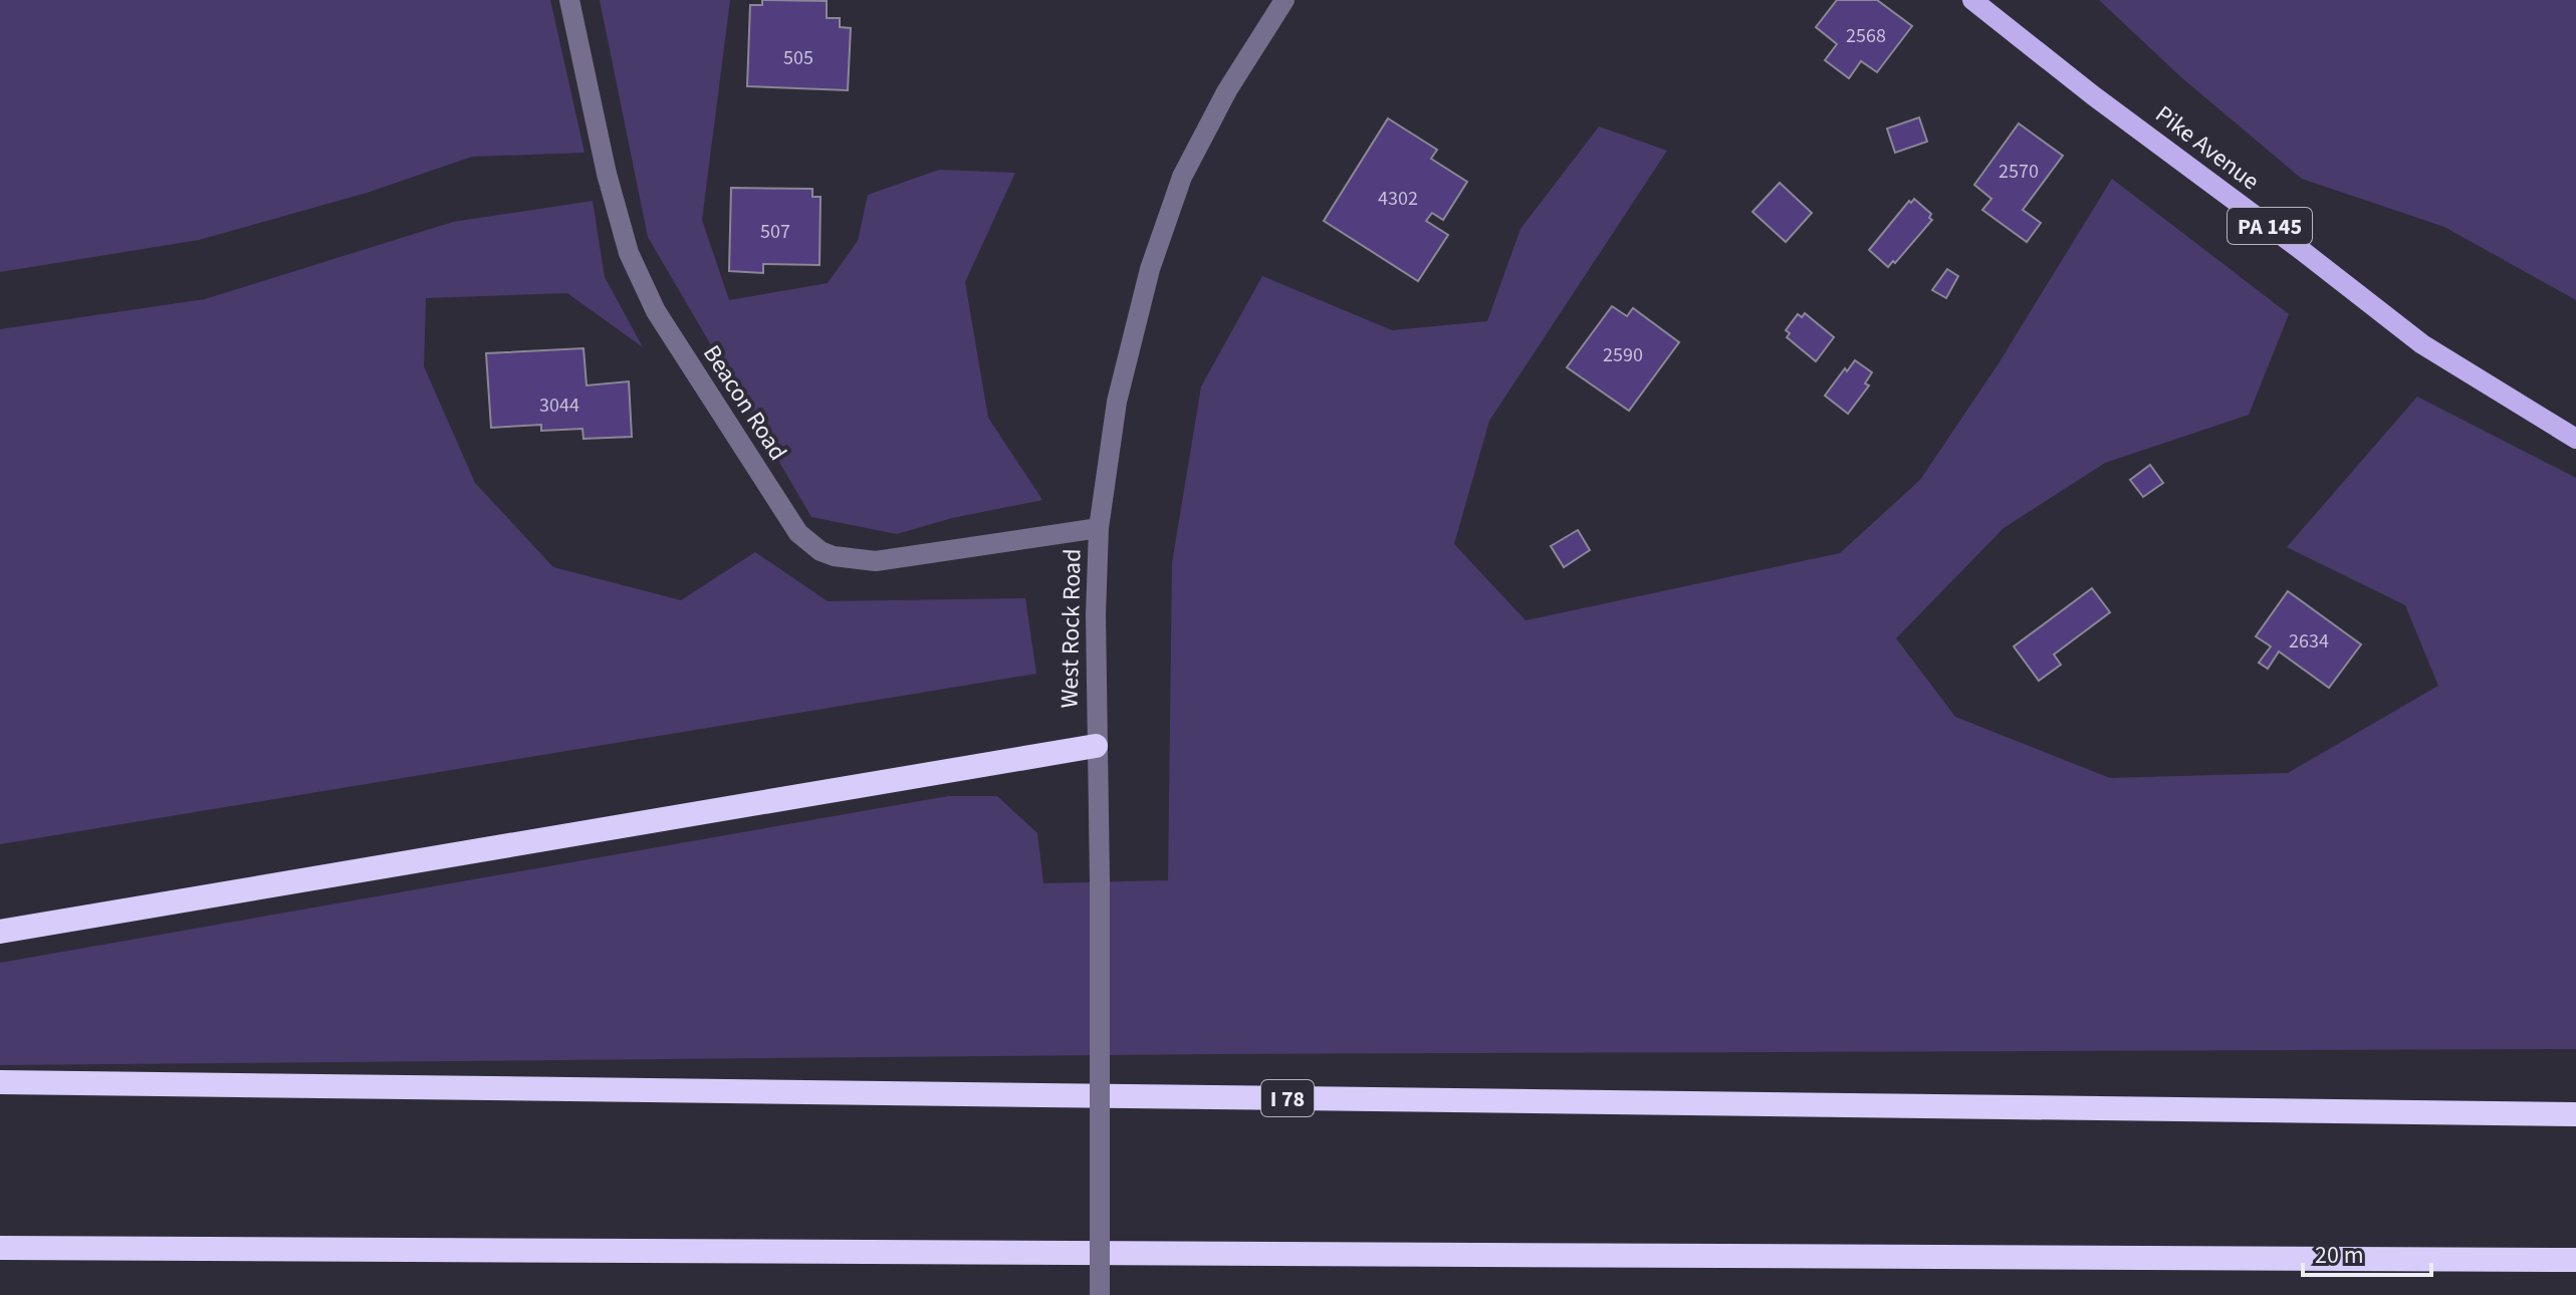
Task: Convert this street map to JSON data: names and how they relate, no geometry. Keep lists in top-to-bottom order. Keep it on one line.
{"streets":{"highway":["I 78"],"main road":["Pike Avenue","PA 145"],"street":["Beacon Road","West Rock Road"]},"crossings":[["Beacon Road","West Rock Road"]],"house_numbers":["2568","505","2570","4302","507","2590","3044","2634"],"scale_bar":"20 m"}
